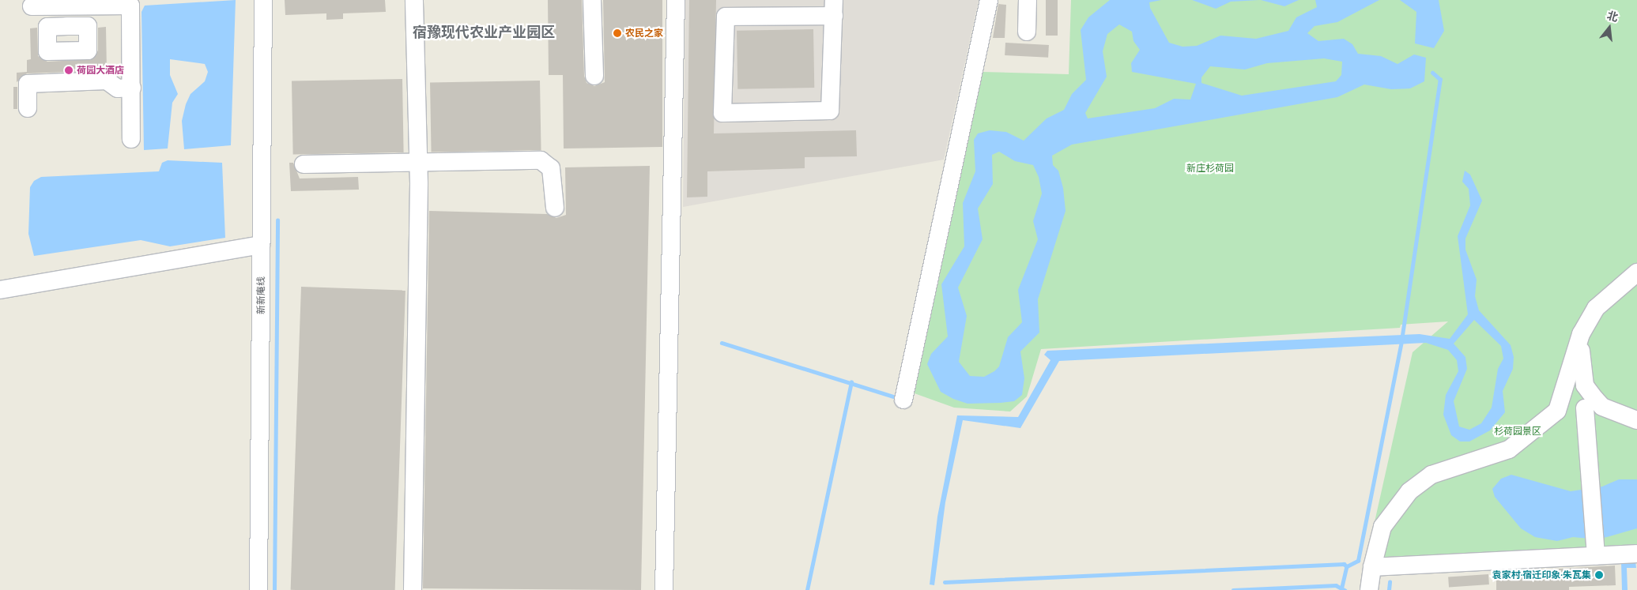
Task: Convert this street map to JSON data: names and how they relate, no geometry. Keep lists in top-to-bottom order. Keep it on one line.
{"streets":{"street":["新新庵线"]},"districts":["宿豫现代农业产业园区"],"parks":["新庄杉荷园","杉荷园景区"],"places":["农民之家","荷园大酒店","袁家村·宿迁印象·朱瓦集"],"north":"top"}
